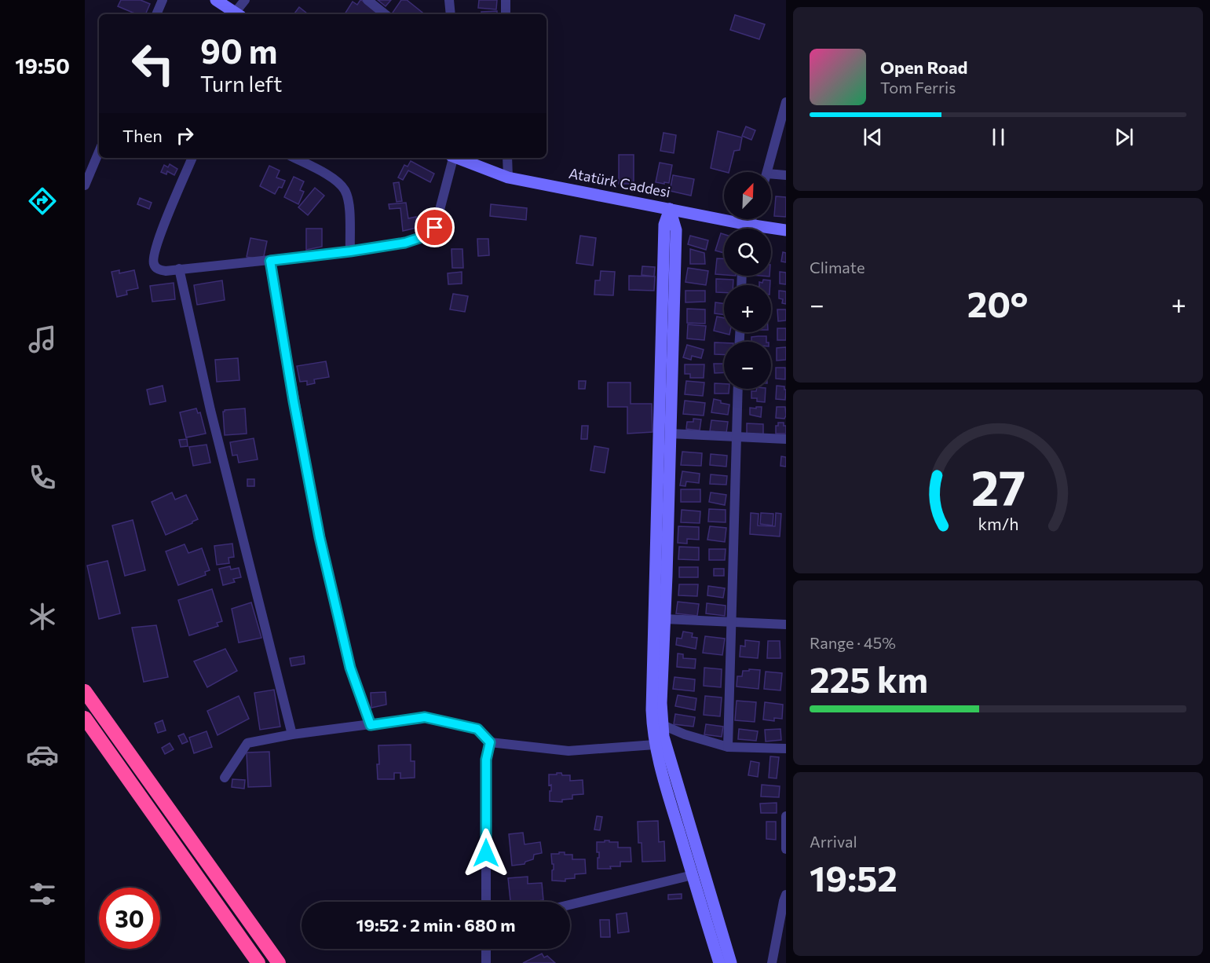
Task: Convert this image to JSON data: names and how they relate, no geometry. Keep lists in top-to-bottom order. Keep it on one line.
{"streets":{"street":["Atatürk Caddesi"]},"north":"top right","page":{"tabs":"19:50","turn":["90 m","Turn left"],"song":["Open Road","Tom Ferris"],"then":"Then","map_buttons":["+","−"],"tile":["Climate",["Range · 45%","225 km"],["Arrival","19:52"]],"heat":["−","20°","+"],"limit":"30","trip":"19:52 · 2 min · 680 m","gauge":["27","km/h"]}}
